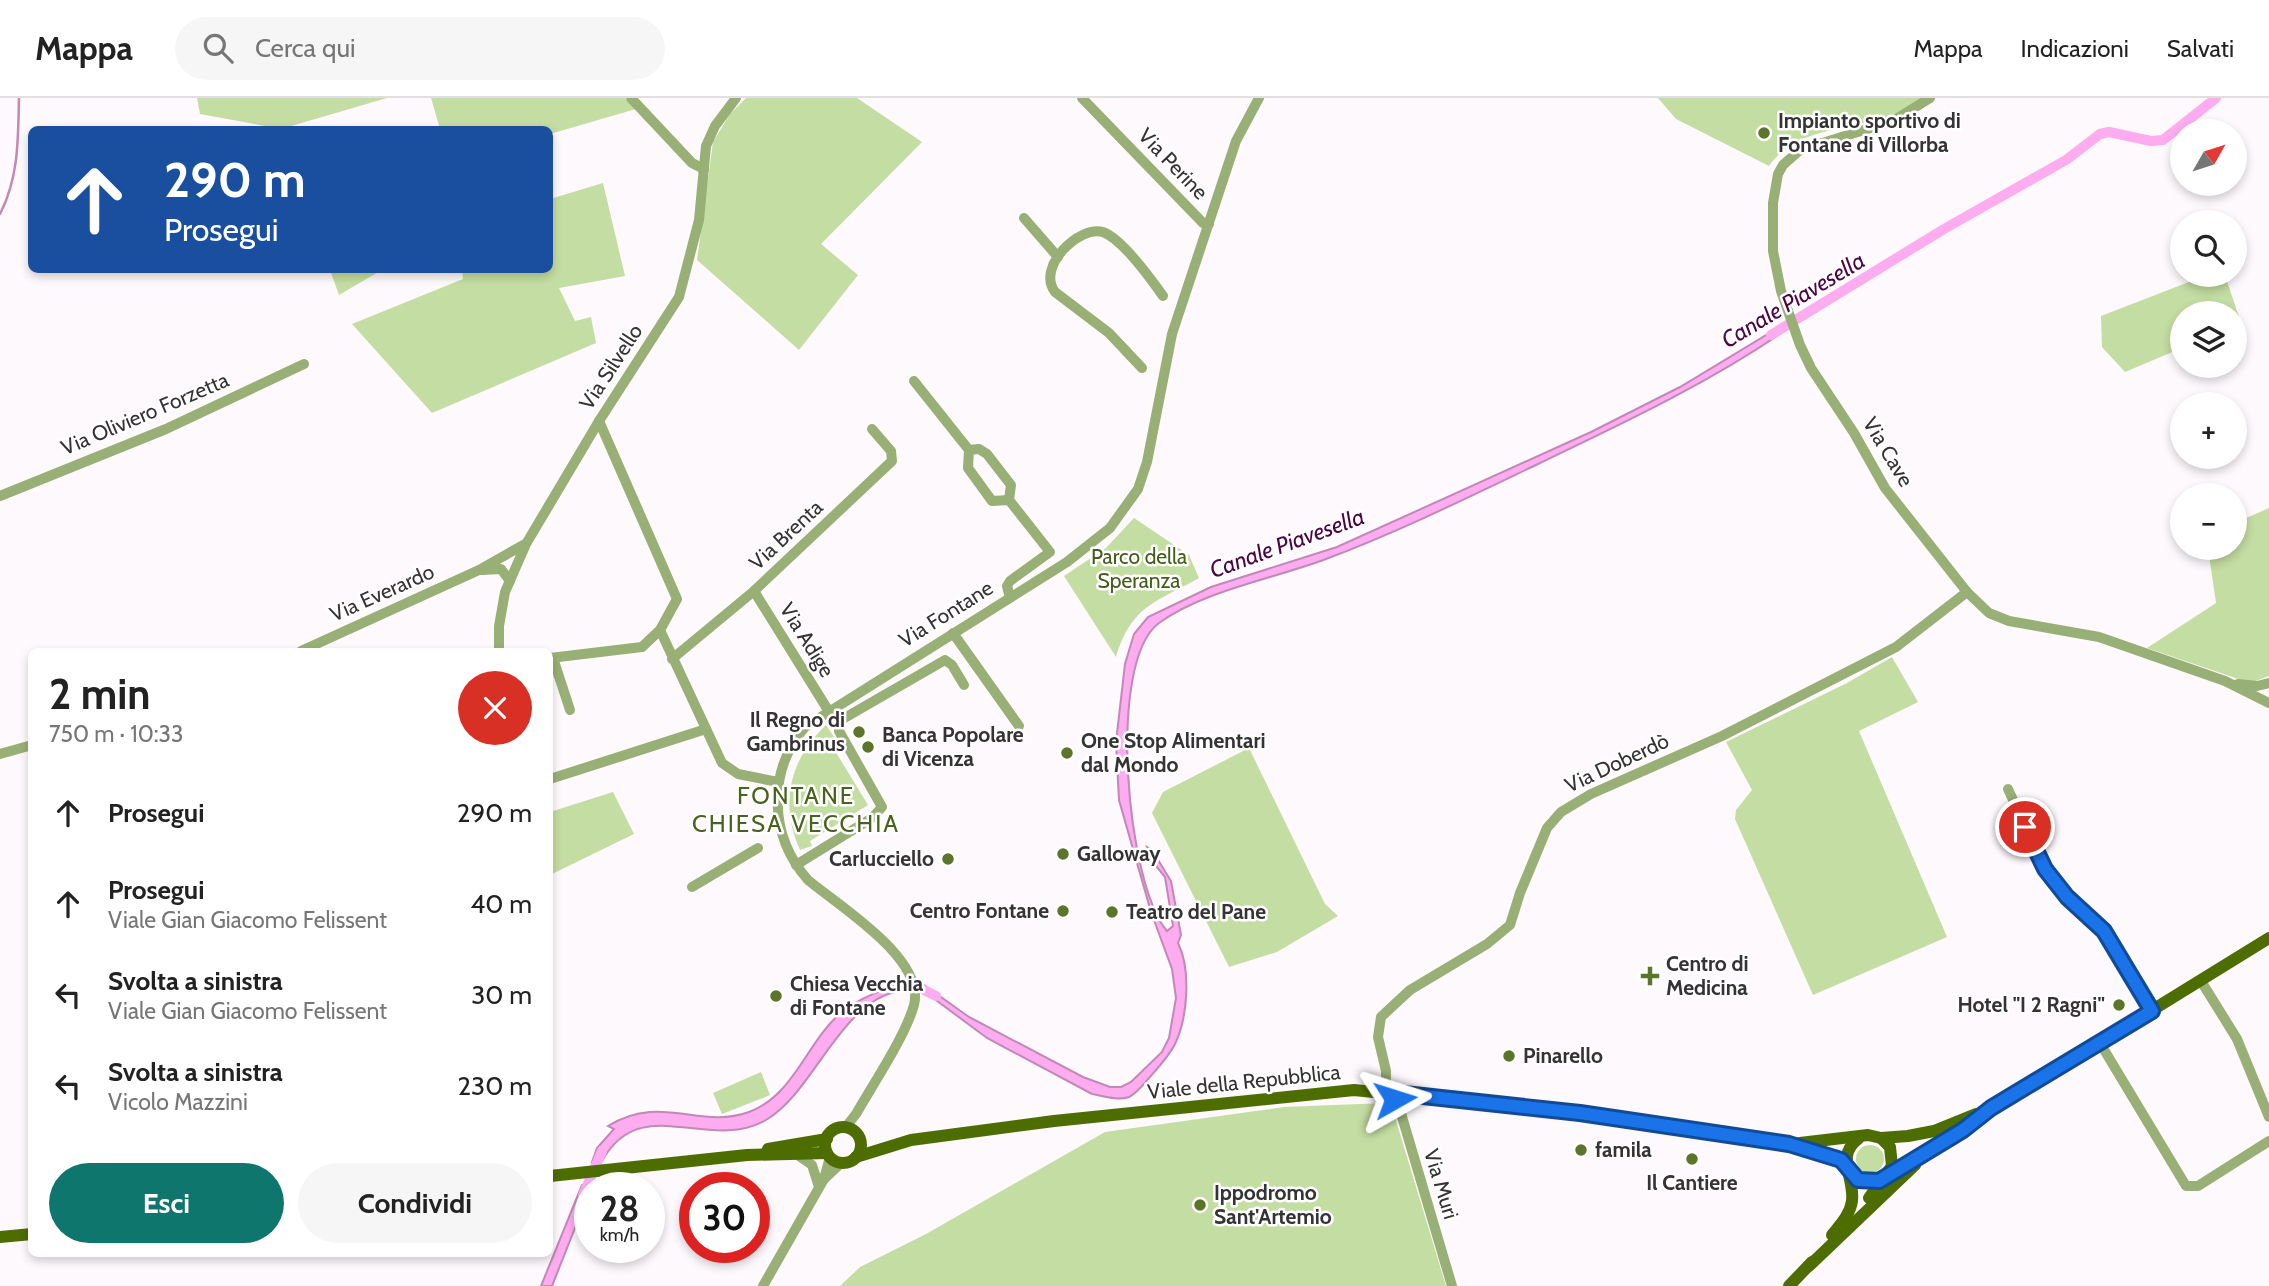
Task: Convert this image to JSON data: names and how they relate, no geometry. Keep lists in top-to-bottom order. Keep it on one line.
{"streets":{"main road":["Viale della Repubblica"],"street":["Via Perine","Via Silvello","Via Oliviero Forzetta","Via Cave","Via Brenta","Via Everardo","Via Fontane","Via Adige","Via Doberdò","Via Muri"]},"crossings":[["Via Perine","Via Fontane"],["Via Silvello","Via Everardo"],["Via Cave","Via Doberdò"],["Via Brenta","Via Adige"],["Via Fontane","Via Adige"],["Via Fontane","Viale della Repubblica"],["Via Doberdò","Viale della Repubblica"],["Via Doberdò","Via Muri"],["Viale della Repubblica","Via Muri"]],"districts":["FONTANE CHIESA VECCHIA"],"water":["Canale Piavesella"],"parks":["Parco della Speranza"],"places":{"other":["Impianto sportivo di Fontane di Villorba","Il Regno di Gambrinus","Banca Popolare di Vicenza","One Stop Alimentari dal Mondo","Galloway","Carlucciello","Centro Fontane","Teatro del Pane","Chiesa Vecchia di Fontane","Hotel \"I 2 Ragni\"","Pinarello","famila","Il Cantiere","Ippodromo Sant'Artemio"],"health":["Centro di Medicina"]},"north":"top right","page":{"header":"Mappa","search":"Cerca qui","nav":["Mappa","Indicazioni","Salvati"],"map_buttons":["+","−"],"turn":["290 m","Prosegui"],"heading":["2 min","750 m · 10:33"],"list":[{"name":"Prosegui","value":"290 m"},{"name":"Prosegui","note":"Viale Gian Giacomo Felissent","value":"40 m"},{"name":"Svolta a sinistra","note":"Viale Gian Giacomo Felissent","value":"30 m"},{"name":"Svolta a sinistra","note":"Vicolo Mazzini","value":"230 m"}],"buttons":["Esci","Condividi"],"speed":"28 km/h","limit":"30"}}
